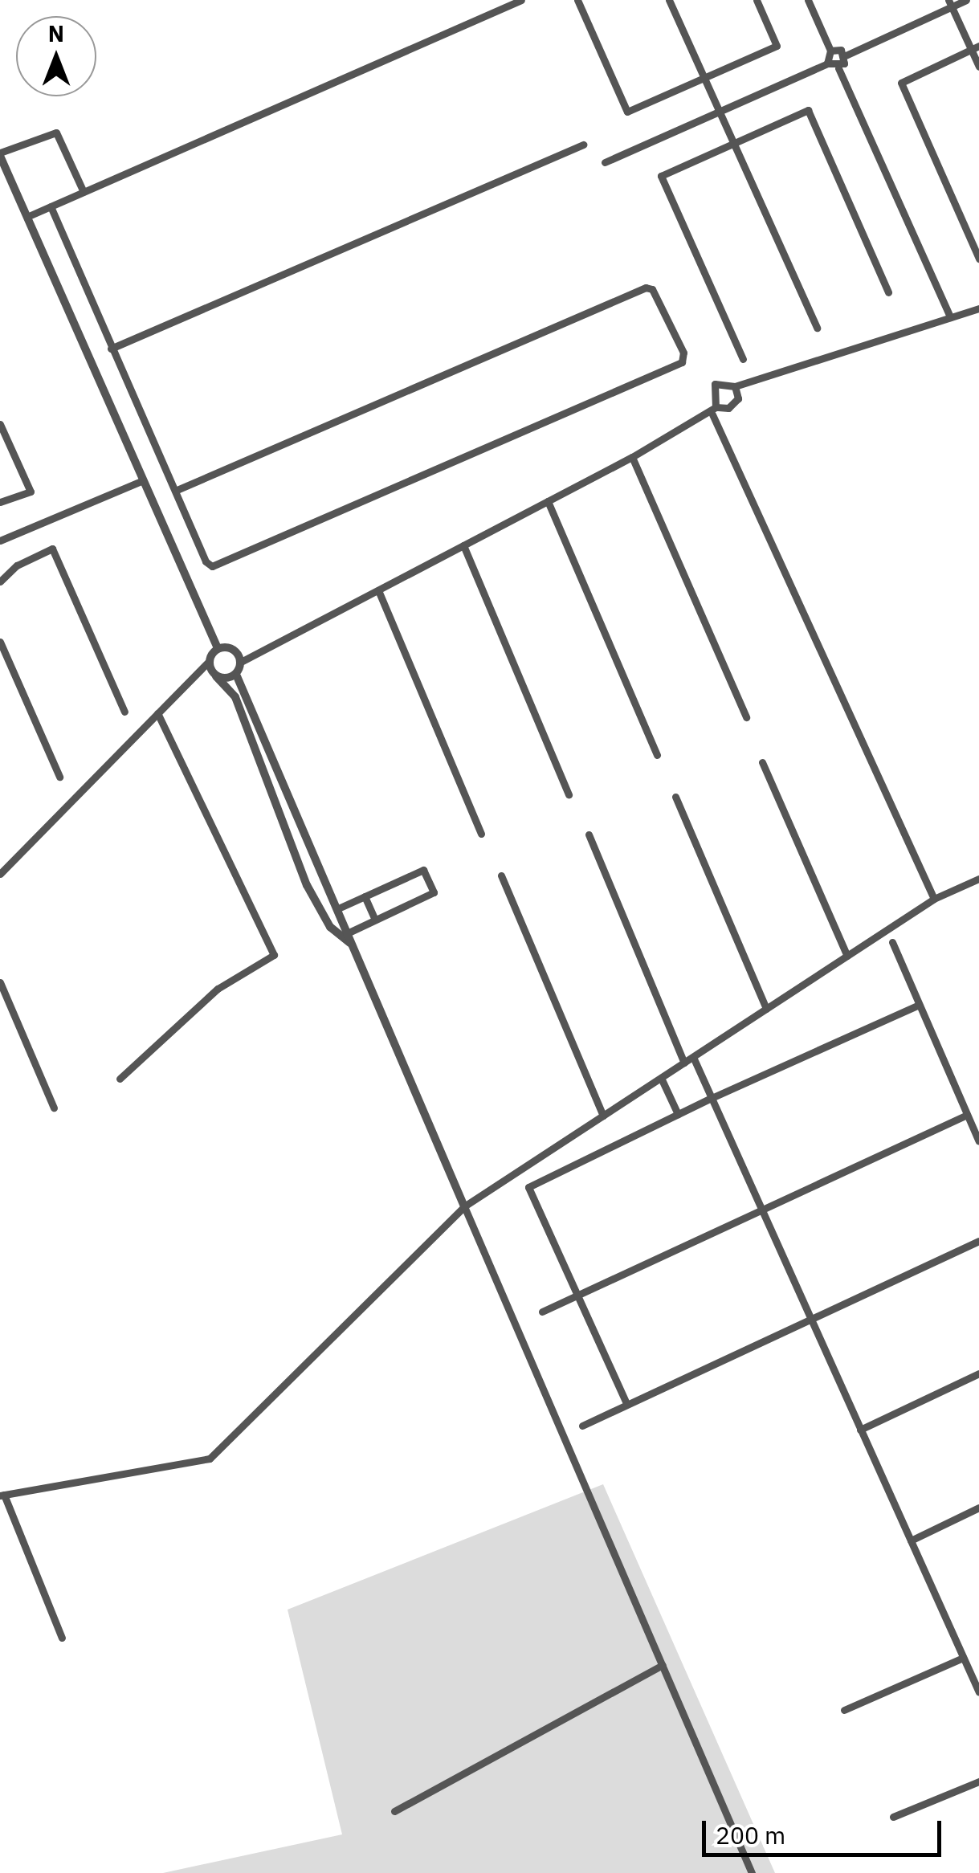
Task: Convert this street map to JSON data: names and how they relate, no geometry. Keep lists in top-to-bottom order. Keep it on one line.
{"scale_bar":"200 m","north":"top"}
